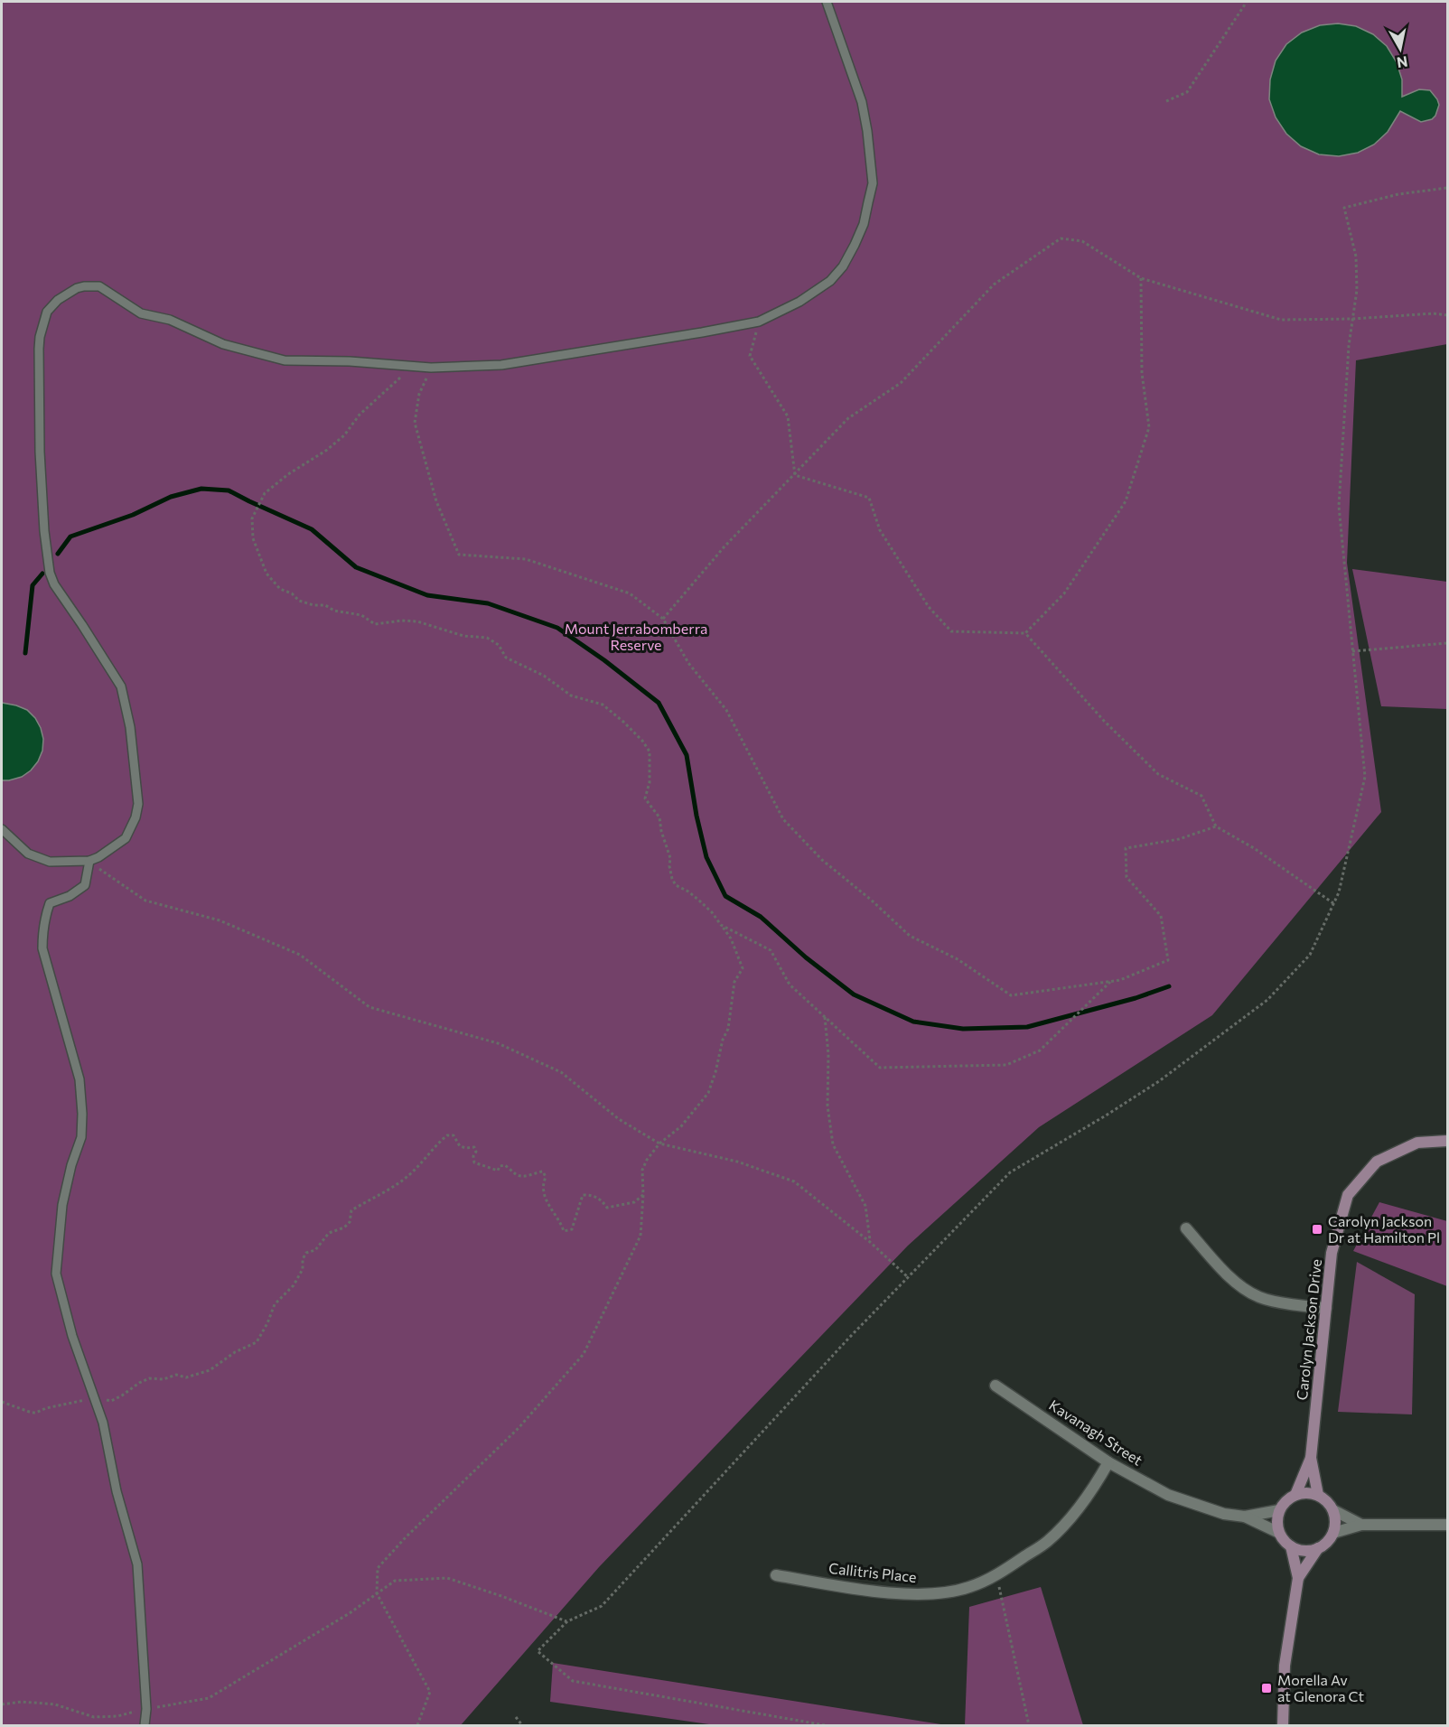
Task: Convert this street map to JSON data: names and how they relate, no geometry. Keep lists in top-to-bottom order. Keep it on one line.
{"streets":{"street":["Carolyn Jackson Drive","Kavanagh Street","Callitris Place"]},"crossings":[["Carolyn Jackson Drive","Kavanagh Street"],["Kavanagh Street","Callitris Place"]],"parks":["Mount Jerrabomberra Reserve"],"places":{"transit":["Carolyn Jackson Dr at Hamilton Pl","Morella Av at Glenora Ct"]},"north":"bottom"}
